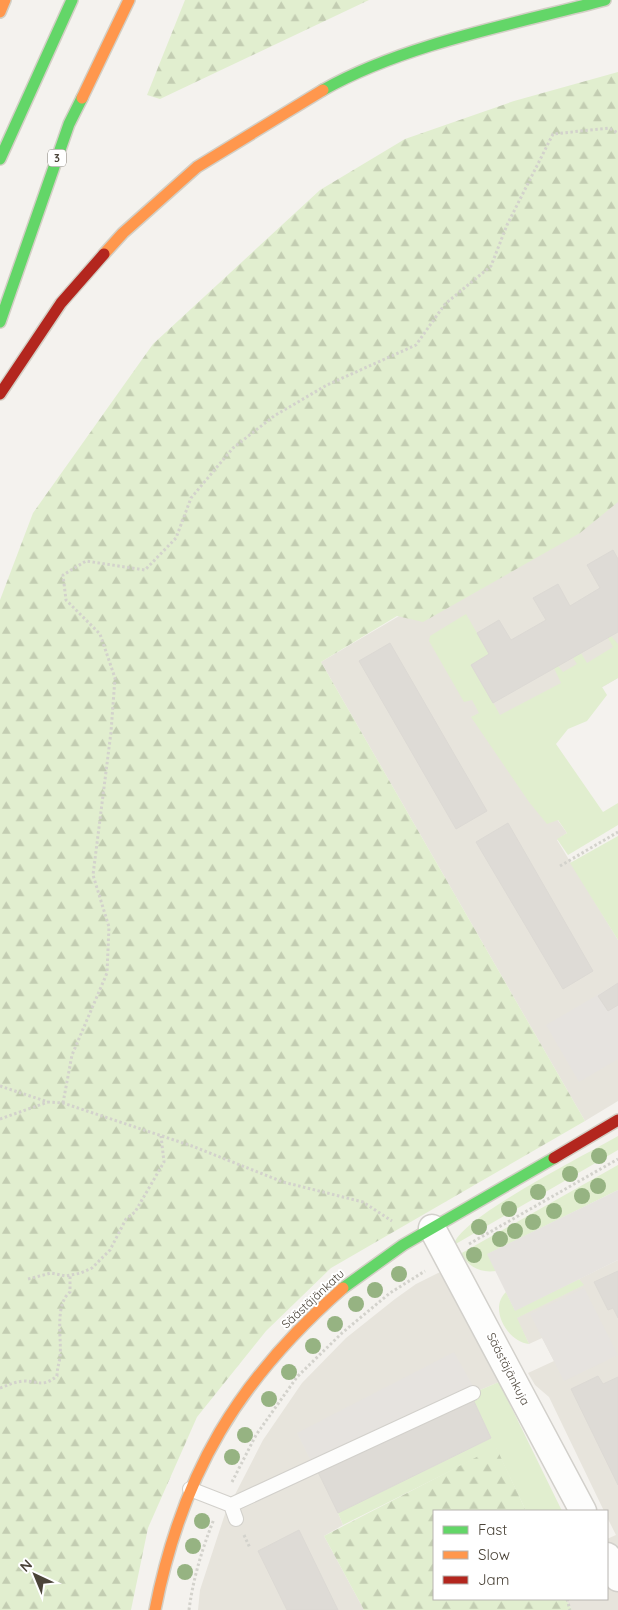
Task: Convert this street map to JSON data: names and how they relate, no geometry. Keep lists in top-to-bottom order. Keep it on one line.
{"streets":{"main road":["3","Säästäjänkatu"],"street":["Säästäjänkuja"]},"crossings":[["Säästäjänkatu","Säästäjänkuja"]],"legend":["Fast","Slow","Jam"],"north":"top left"}
